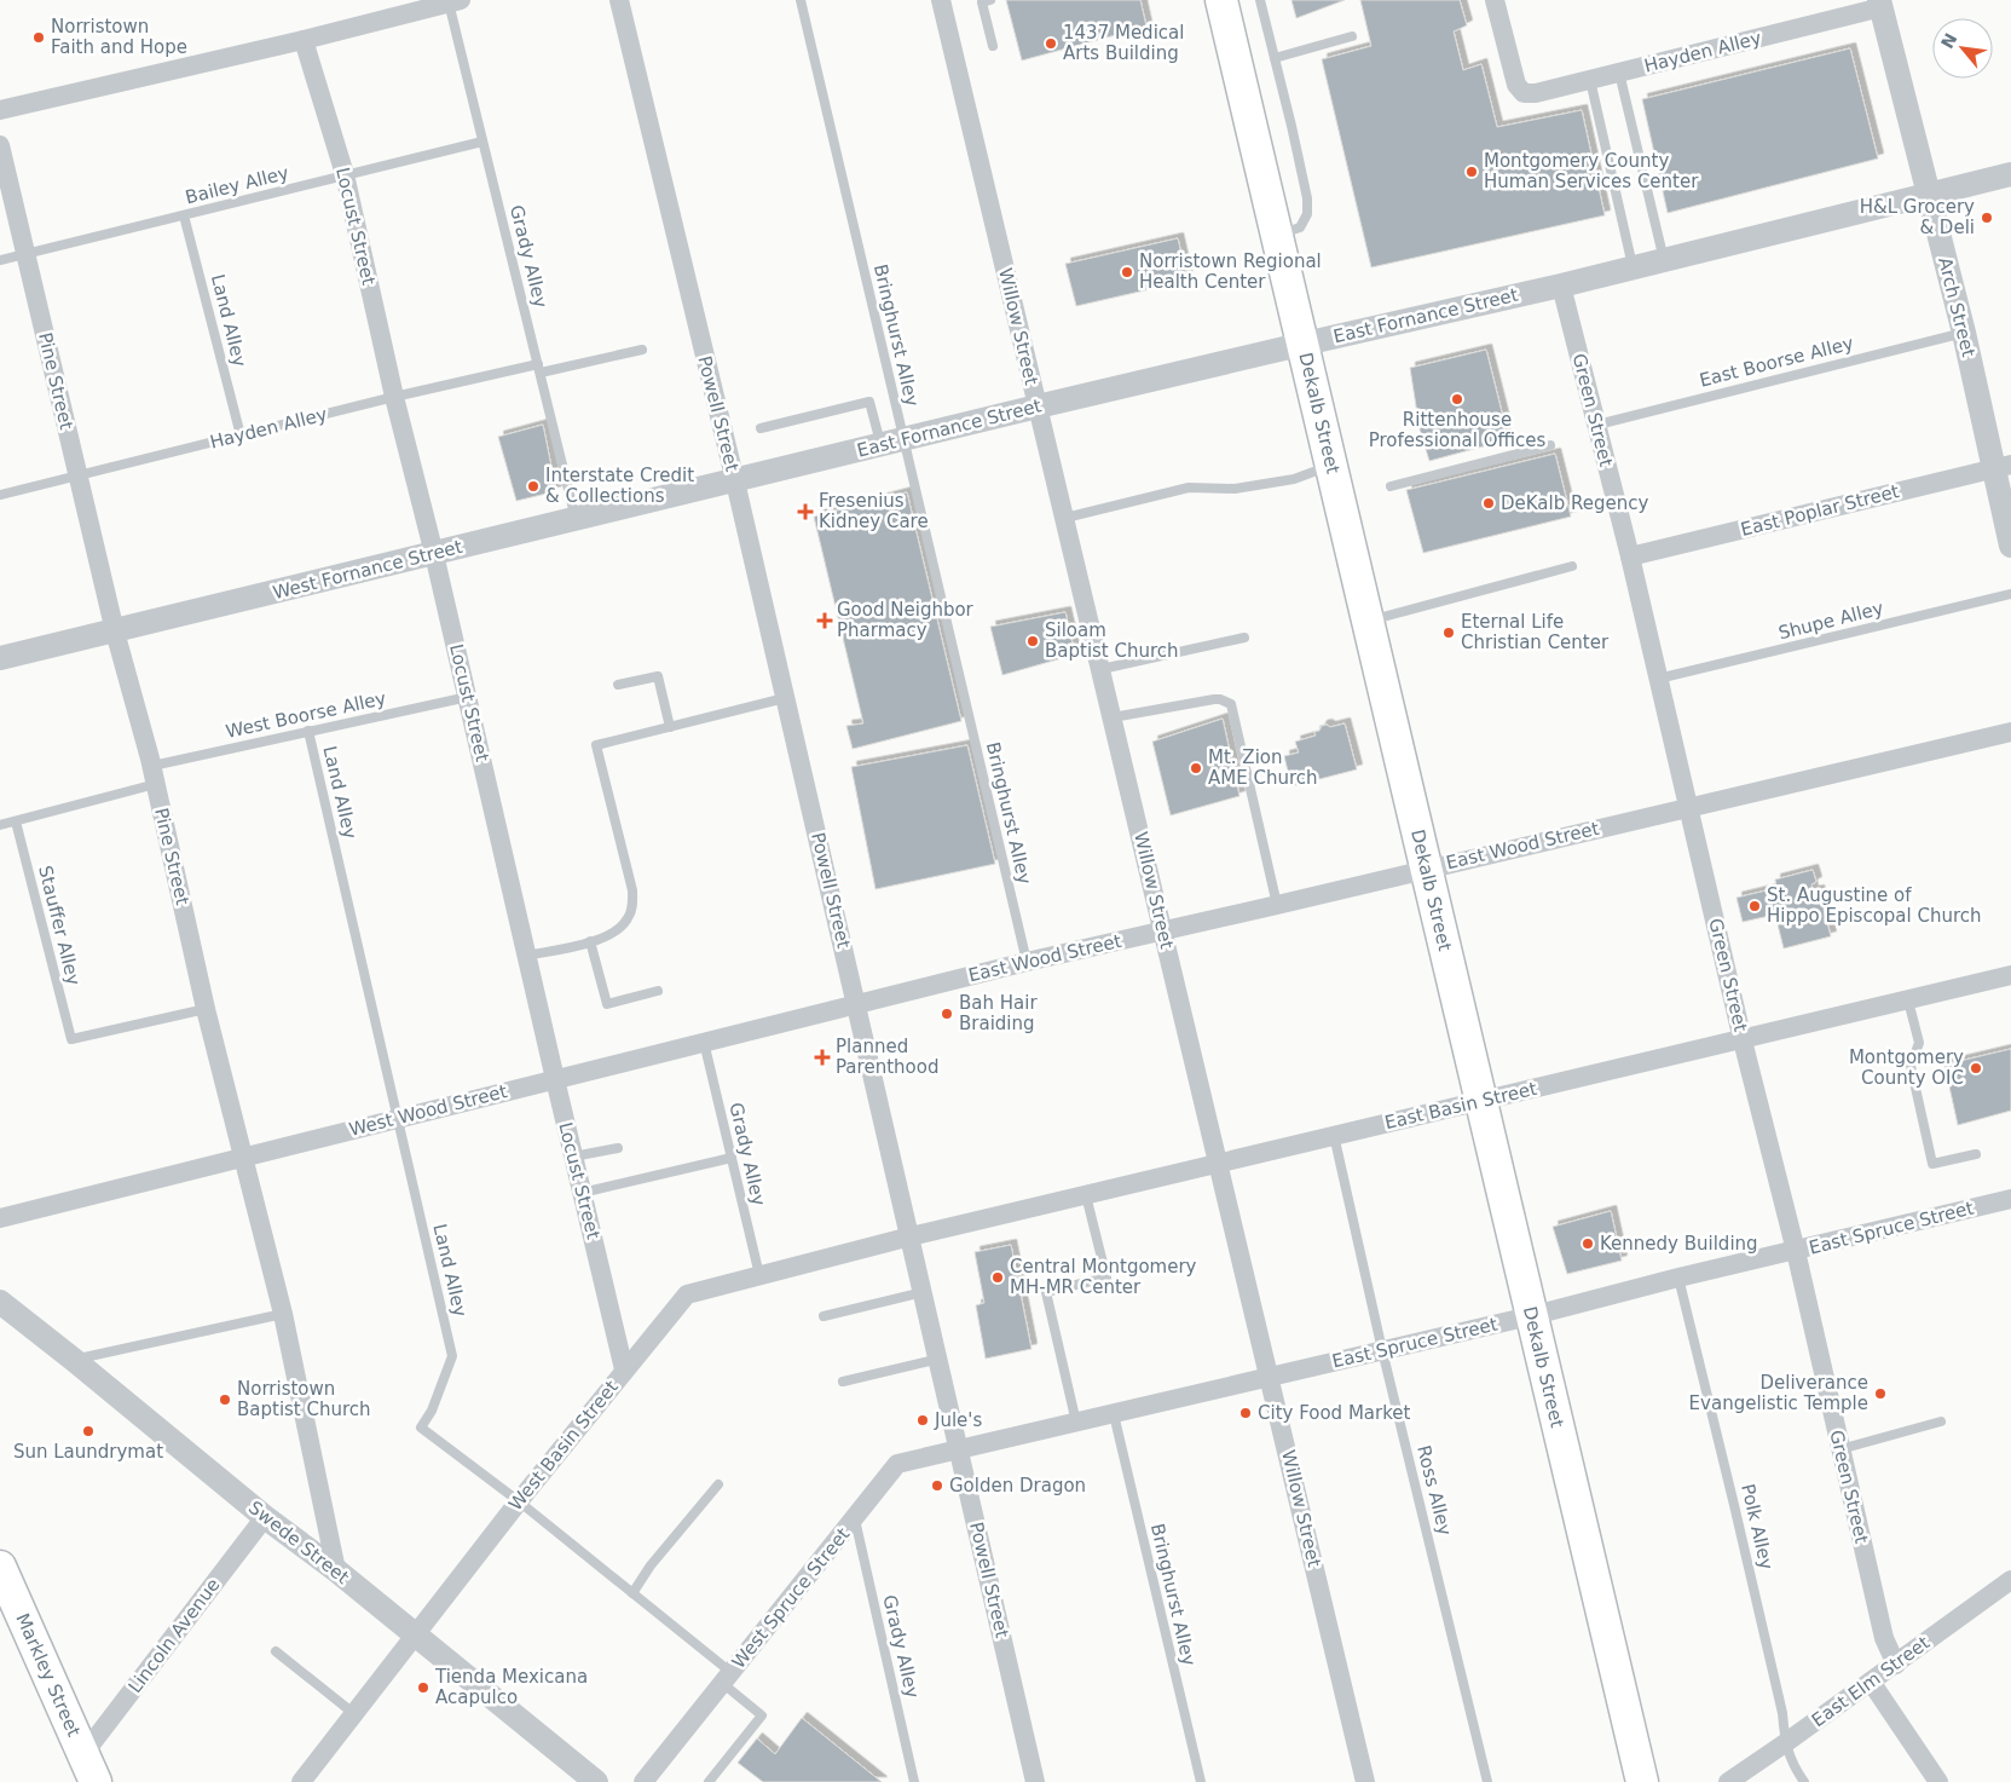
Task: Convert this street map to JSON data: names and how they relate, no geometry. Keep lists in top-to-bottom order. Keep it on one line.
{"streets":{"highway":["Dekalb Street","Markley Street"],"street":["Hayden Alley","Locust Street","Arch Street","East Fornance Street","Willow Street","Pine Street","Green Street","Powell Street","East Poplar Street","West Fornance Street","East Wood Street","East Basin Street","West Wood Street","East Spruce Street","West Basin Street","Swede Street","West Spruce Street","Lincoln Avenue","East Elm Street"],"lane":["Bailey Alley","Grady Alley","Land Alley","Bringhurst Alley","East Boorse Alley","Shupe Alley","West Boorse Alley","Stauffer Alley","Ross Alley","Polk Alley"]},"crossings":[["Hayden Alley","Locust Street"],["Hayden Alley","Grady Alley"],["Hayden Alley","Arch Street"],["Hayden Alley","Land Alley"],["Hayden Alley","Pine Street"],["Bailey Alley","Locust Street"],["Bailey Alley","Grady Alley"],["Bailey Alley","Land Alley"],["Bailey Alley","Pine Street"],["Locust Street","West Fornance Street"],["Locust Street","West Boorse Alley"],["Locust Street","West Wood Street"],["Locust Street","West Basin Street"],["Grady Alley","West Fornance Street"],["Grady Alley","West Wood Street"],["Grady Alley","West Basin Street"],["Grady Alley","West Spruce Street"],["Arch Street","East Fornance Street"],["Arch Street","East Boorse Alley"],["Arch Street","East Poplar Street"],["East Fornance Street","Willow Street"],["East Fornance Street","Bringhurst Alley"],["East Fornance Street","Green Street"],["East Fornance Street","Powell Street"],["East Fornance Street","Dekalb Street"],["East Fornance Street","West Fornance Street"],["Land Alley","West Boorse Alley"],["Land Alley","West Wood Street"],["Land Alley","West Basin Street"],["Land Alley","West Spruce Street"],["Willow Street","East Wood Street"],["Willow Street","East Basin Street"],["Willow Street","East Spruce Street"],["Bringhurst Alley","East Wood Street"],["Bringhurst Alley","East Spruce Street"],["East Boorse Alley","Green Street"],["Pine Street","West Fornance Street"],["Pine Street","West Boorse Alley"],["Pine Street","Stauffer Alley"],["Pine Street","West Wood Street"],["Pine Street","Swede Street"],["Green Street","East Poplar Street"],["Green Street","Shupe Alley"],["Green Street","East Wood Street"],["Green Street","East Basin Street"],["Green Street","East Spruce Street"],["Green Street","East Elm Street"],["Powell Street","West Fornance Street"],["Powell Street","East Wood Street"],["Powell Street","East Basin Street"],["Powell Street","West Wood Street"],["Powell Street","East Spruce Street"],["Powell Street","West Basin Street"],["Powell Street","West Spruce Street"],["Dekalb Street","East Wood Street"],["Dekalb Street","East Basin Street"],["Dekalb Street","East Spruce Street"],["West Boorse Alley","Stauffer Alley"],["East Wood Street","West Wood Street"],["East Basin Street","West Basin Street"],["East Basin Street","Ross Alley"],["East Spruce Street","Ross Alley"],["East Spruce Street","Polk Alley"],["East Spruce Street","West Spruce Street"],["West Basin Street","Swede Street"],["Polk Alley","East Elm Street"],["Swede Street","Lincoln Avenue"],["Lincoln Avenue","Markley Street"]],"places":{"other":["Norristown Faith and Hope","1437 Medical Arts Building","Montgomery County Human Services Center","H&L Grocery & Deli","Norristown Regional Health Center","Rittenhouse Professional Offices","Interstate Credit & Collections","DeKalb Regency","Eternal Life Christian Center","Siloam Baptist Church","Mt. Zion AME Church","St. Augustine of Hippo Episcopal Church","Bah Hair Braiding","Montgomery County OIC","Kennedy Building","Central Montgomery MH-MR Center","Deliverance Evangelistic Temple","Norristown Baptist Church","City Food Market","Jule's","Sun Laundrymat","Golden Dragon","Tienda Mexicana Acapulco"],"health":["Fresenius Kidney Care","Good Neighbor Pharmacy","Planned Parenthood"]},"north":"top left"}
